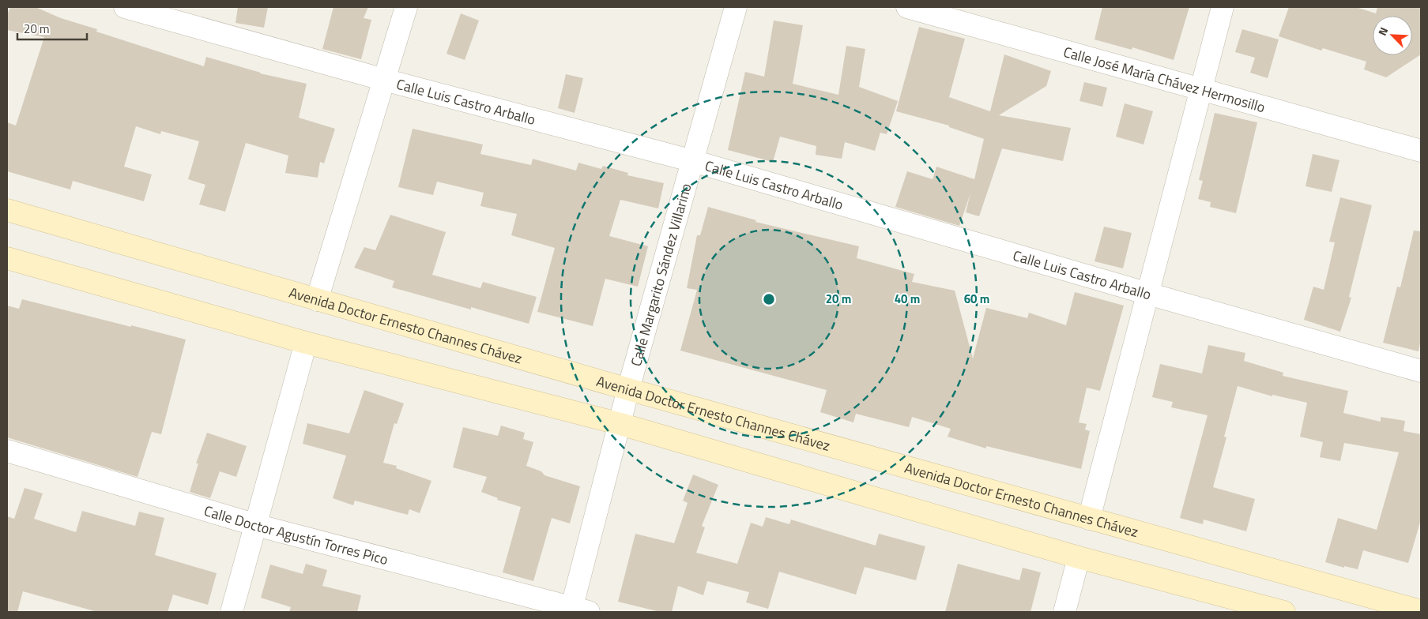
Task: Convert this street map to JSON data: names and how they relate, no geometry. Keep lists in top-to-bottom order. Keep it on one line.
{"streets":{"street":["Calle José María Chávez Hermosillo","Calle Luis Castro Arballo","Calle Margarito Sández Villarino","Avenida Doctor Ernesto Channes Chávez","Calle Doctor Agustín Torres Pico"]},"crossings":[["Calle Luis Castro Arballo","Calle Margarito Sández Villarino"],["Calle Margarito Sández Villarino","Avenida Doctor Ernesto Channes Chávez"],["Calle Margarito Sández Villarino","Calle Doctor Agustín Torres Pico"]],"scale_bar":"20 m","north":"top left","rings":["20 m","40 m","60 m"]}
